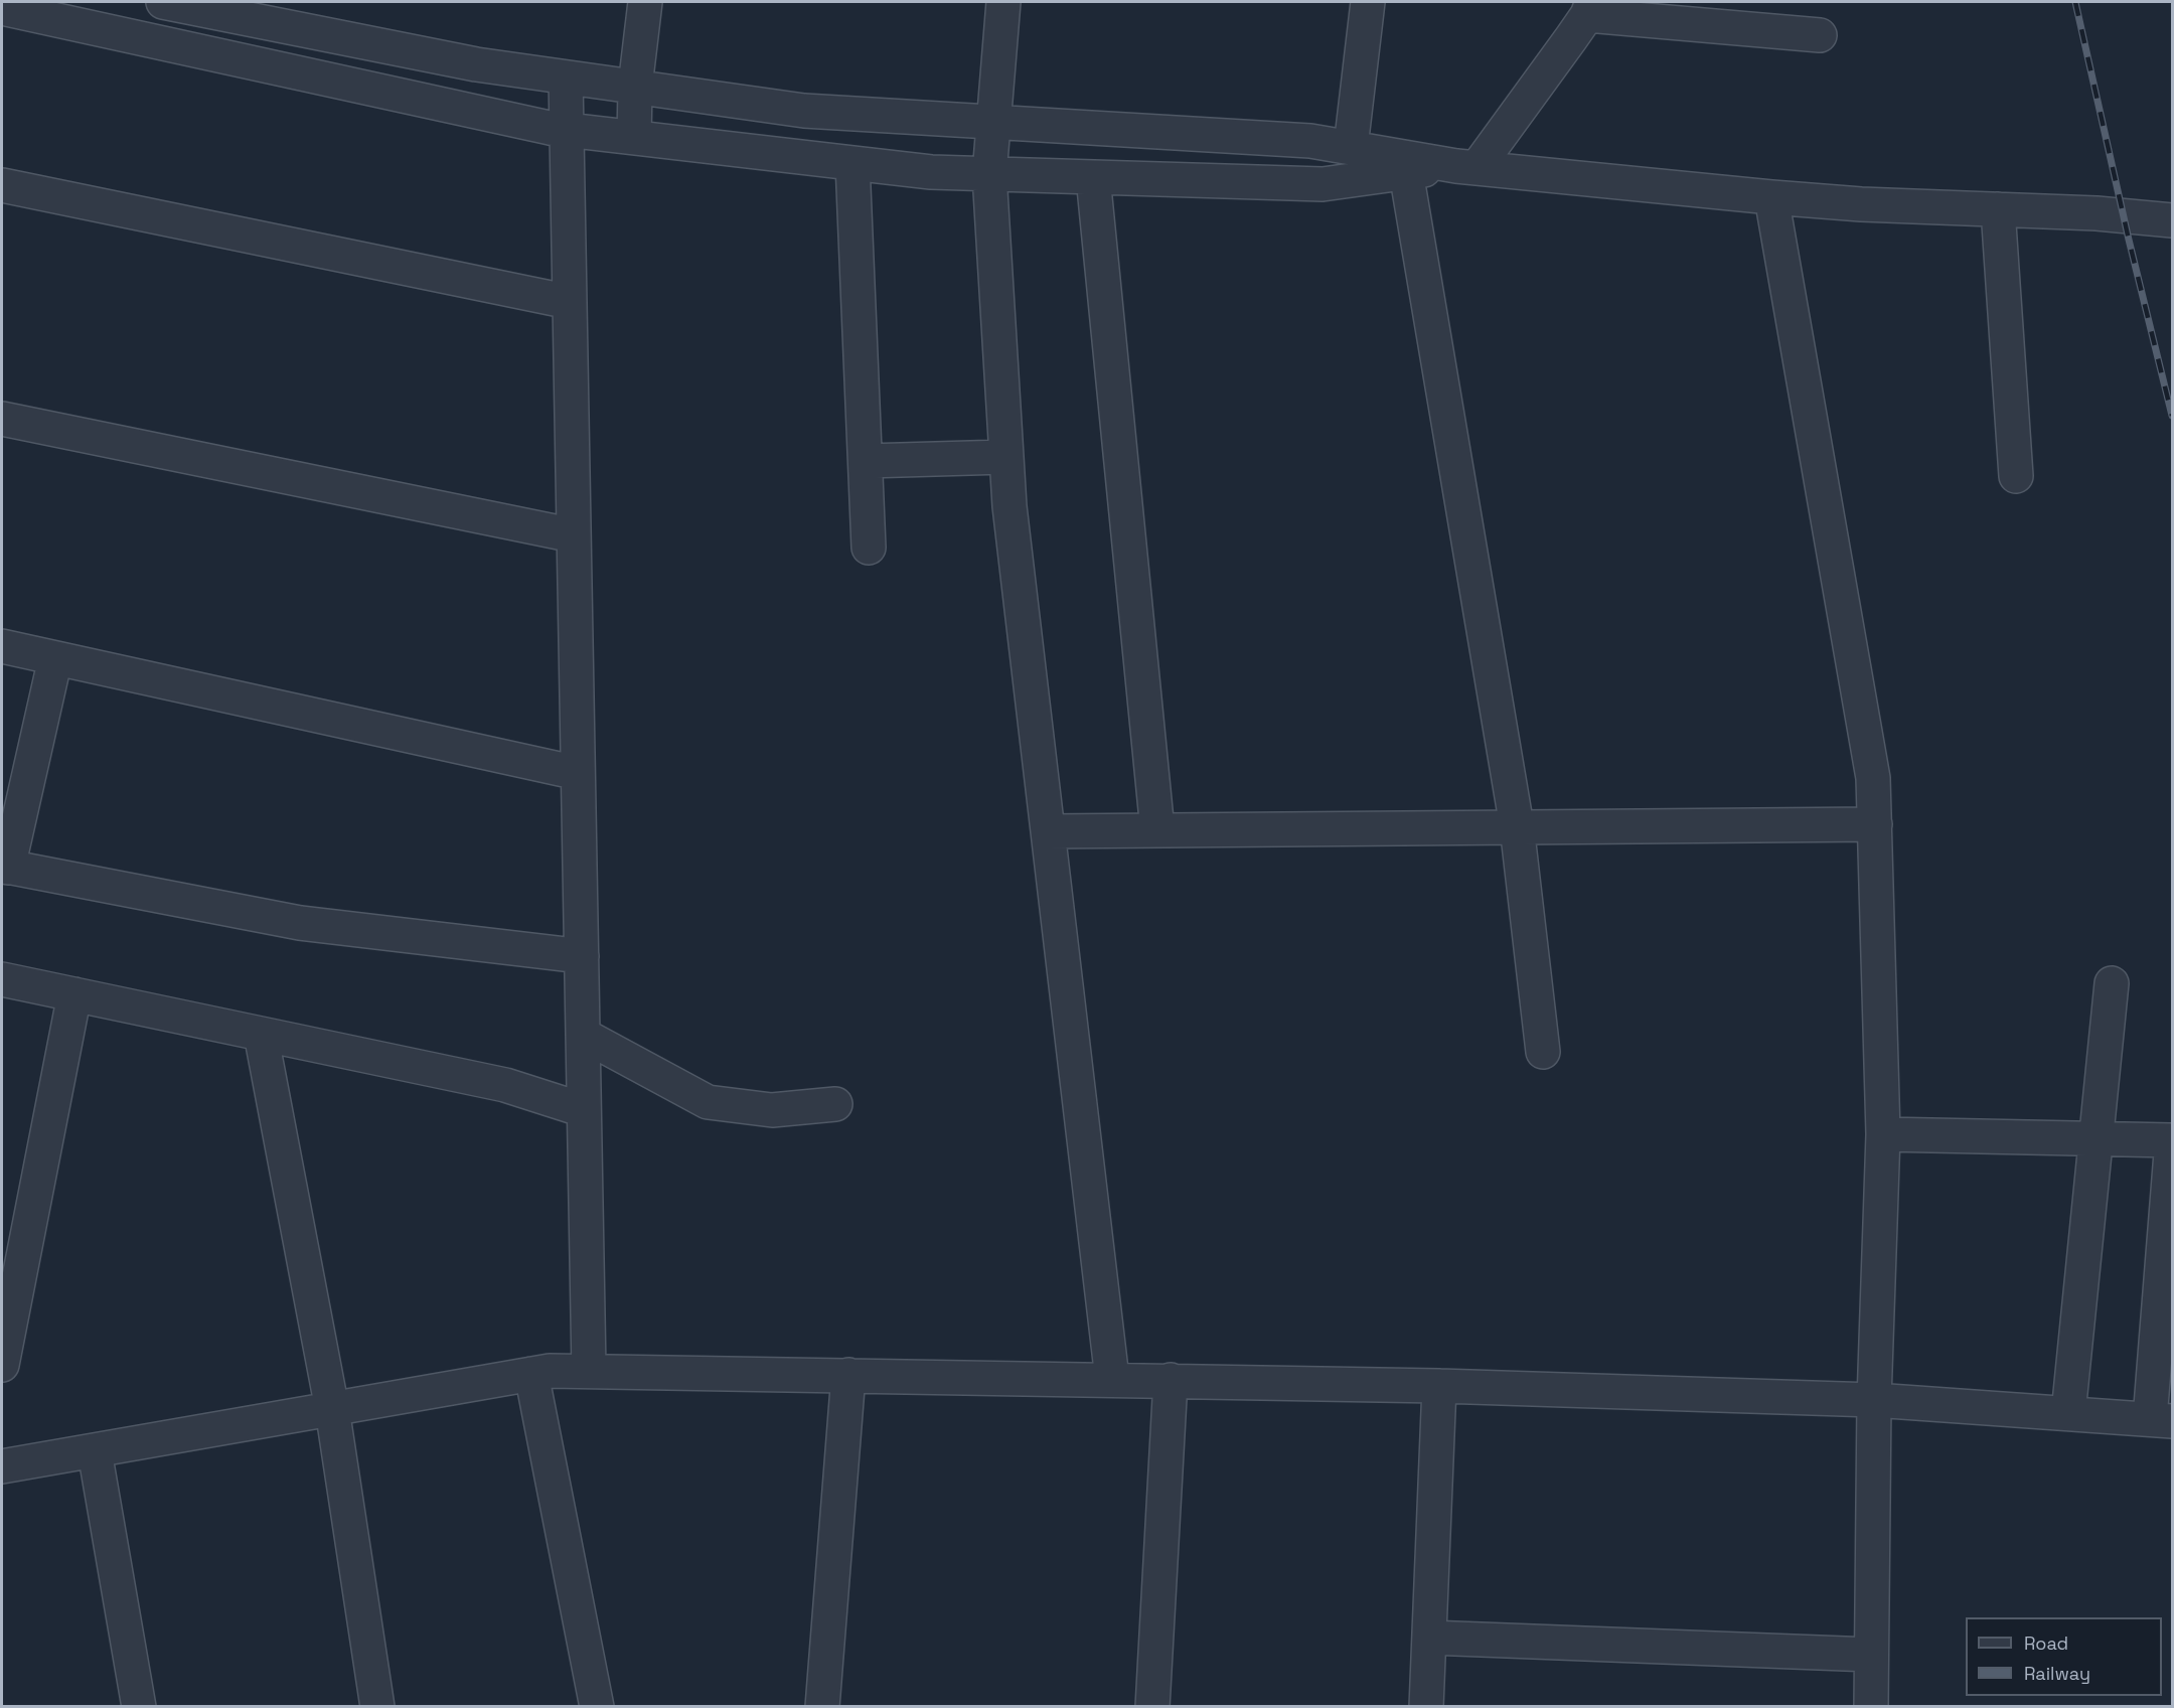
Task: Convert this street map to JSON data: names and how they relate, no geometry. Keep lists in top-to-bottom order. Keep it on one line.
{"legend":["Road","Railway"]}
